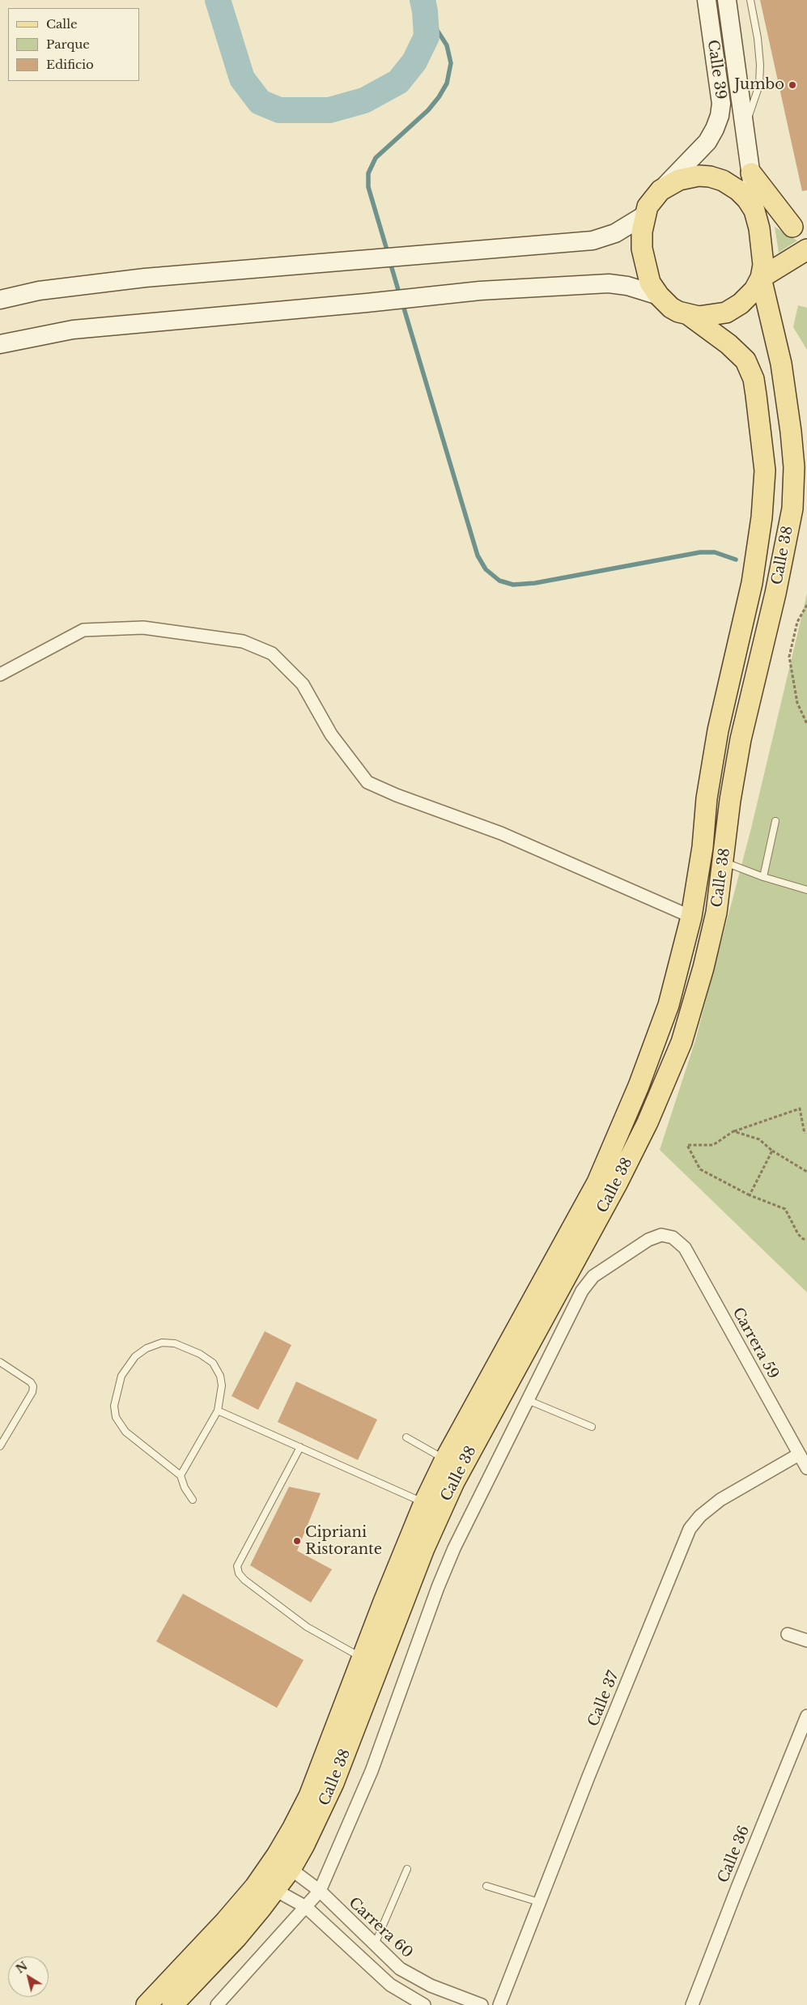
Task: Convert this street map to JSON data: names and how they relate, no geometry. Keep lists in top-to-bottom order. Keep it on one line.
{"streets":{"main road":["Calle 38"],"street":["Calle 39","Carrera 59","Calle 37","Calle 36","Carrera 60"]},"crossings":[["Calle 39","Calle 38"],["Calle 38","Carrera 59"],["Calle 38","Carrera 60"],["Carrera 59","Calle 37"]],"places":["Jumbo","Cipriani Ristorante"],"legend":["Calle","Parque","Edificio"],"north":"top left"}
